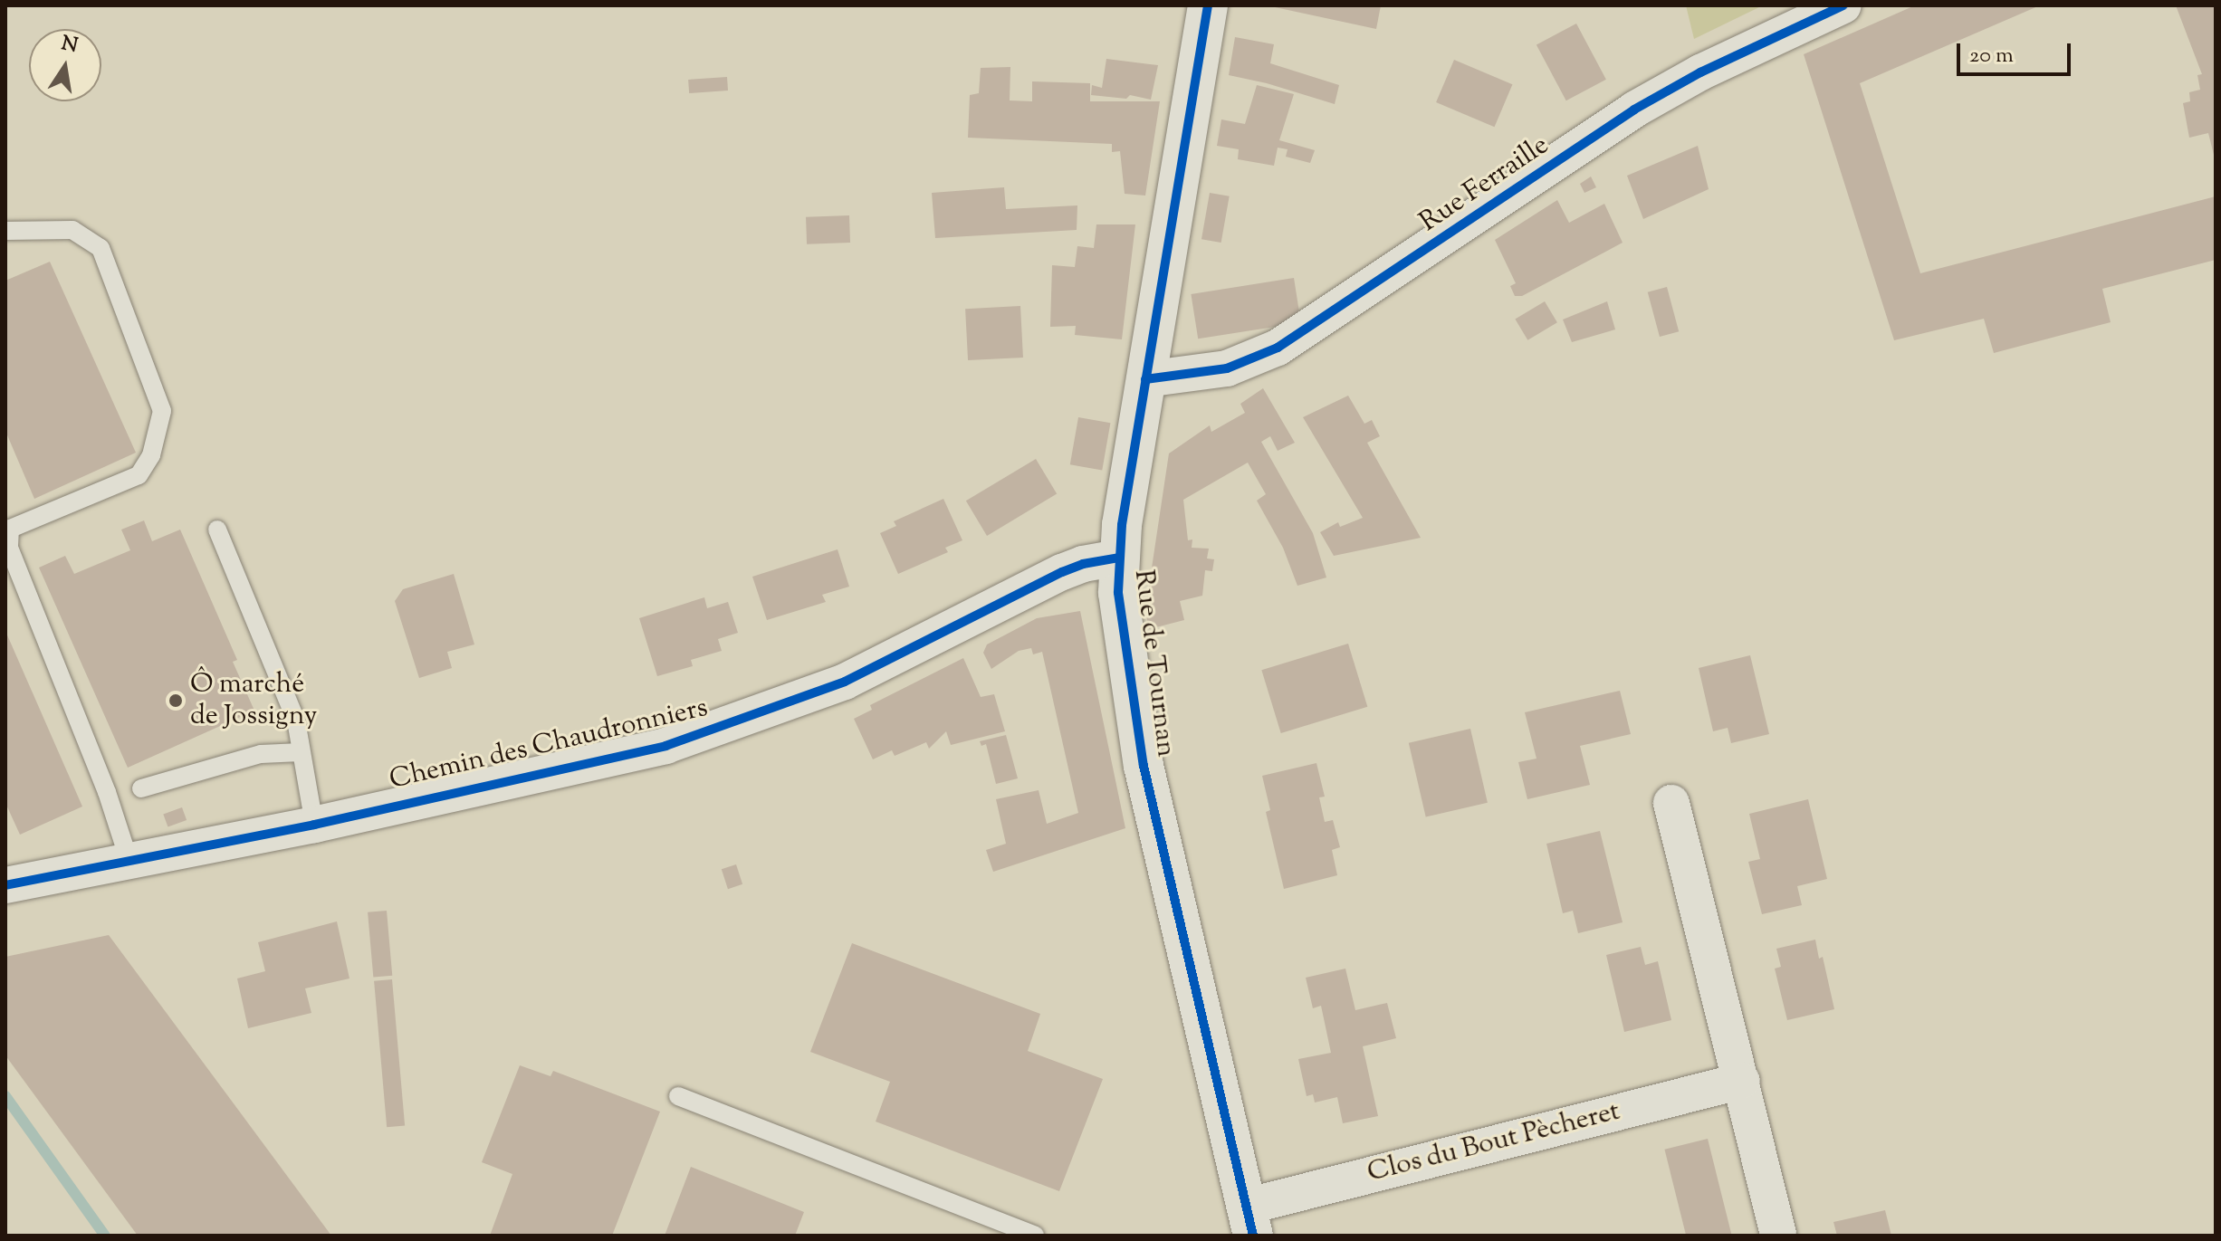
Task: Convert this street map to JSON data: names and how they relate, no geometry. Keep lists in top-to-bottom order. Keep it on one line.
{"streets":{"street":["Rue Ferraille","Rue de Tournan","Chemin des Chaudronniers","Clos du Bout Pècheret"]},"crossings":[["Rue Ferraille","Rue de Tournan"],["Rue de Tournan","Chemin des Chaudronniers"],["Rue de Tournan","Clos du Bout Pècheret"]],"places":["Ô marché de Jossigny"],"scale_bar":"20 m","north":"top"}
